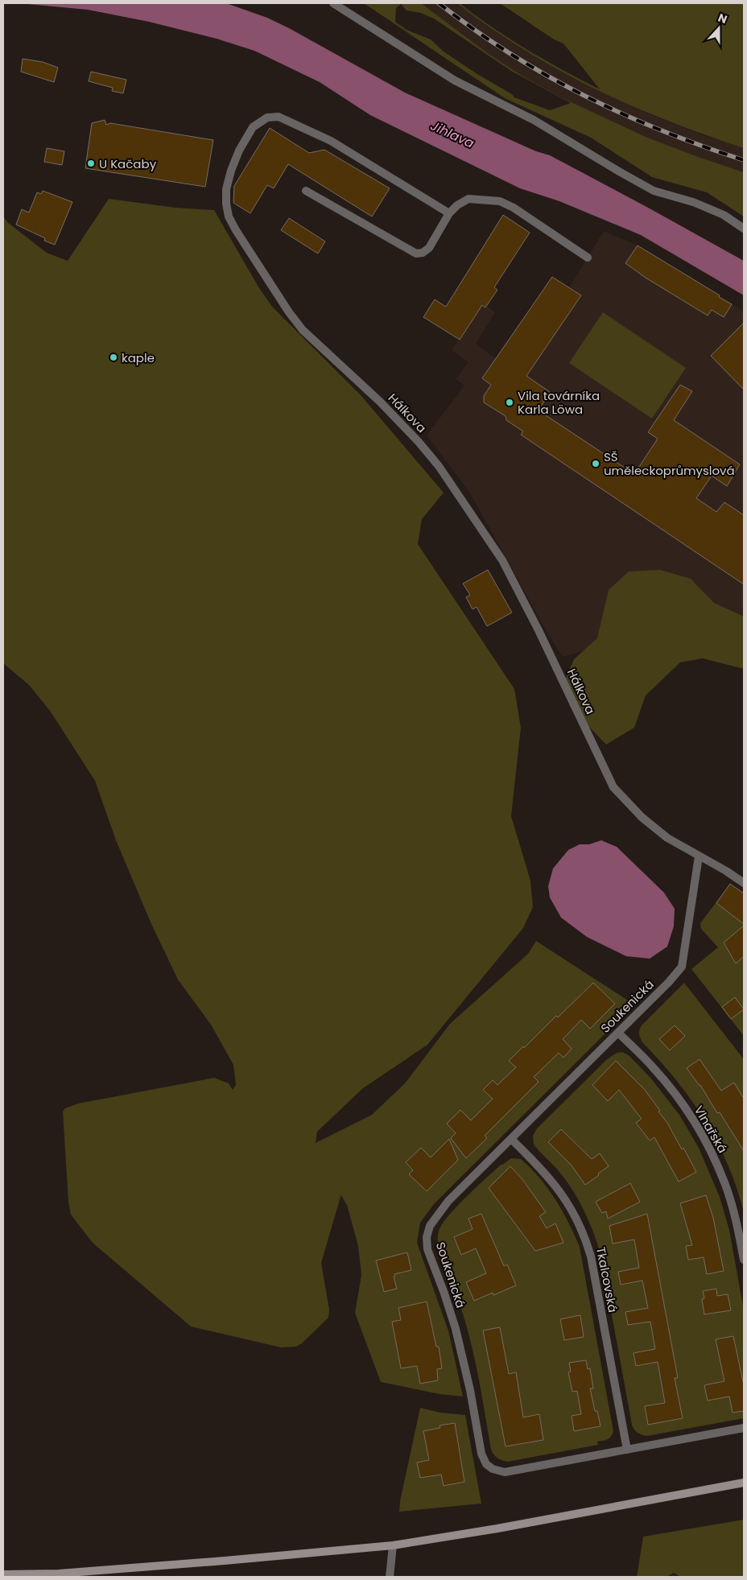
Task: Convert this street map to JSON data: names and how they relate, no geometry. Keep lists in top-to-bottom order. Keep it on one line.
{"streets":{"street":["Hálkova","Soukenická","Vlnařská","Tkalcovská"]},"crossings":[["Hálkova","Soukenická"],["Soukenická","Vlnařská"],["Soukenická","Tkalcovská"]],"water":["Jihlava"],"places":["U Kačaby","kaple","Vila továrníka Karla Löwa","SŠ uměleckoprůmyslová"],"north":"top"}
